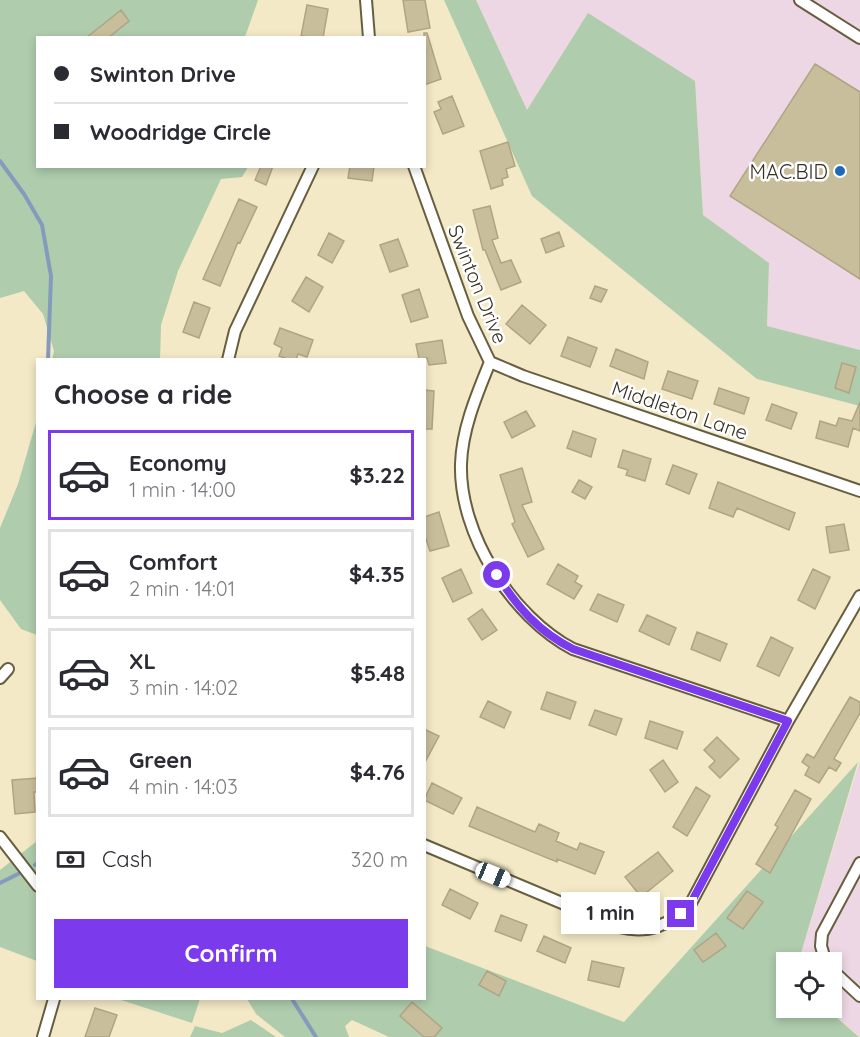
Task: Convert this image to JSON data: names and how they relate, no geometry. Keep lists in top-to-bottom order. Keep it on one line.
{"streets":{"street":["Swinton Drive","Middleton Lane"]},"crossings":[["Swinton Drive","Middleton Lane"]],"places":["MAC.BID"],"page":{"banner":["Swinton Drive","Woodridge Circle"],"heading":"Choose a ride","list":[{"name":"Economy","note":"1 min · 14:00","value":"$3.22"},{"name":"Comfort","note":"2 min · 14:01","value":"$4.35"},{"name":"XL","note":"3 min · 14:02","value":"$5.48"},{"name":"Green","note":"4 min · 14:03","value":"$4.76"}],"pay":["Cash","320 m"],"bubble":"1 min","buttons":"Confirm"}}
